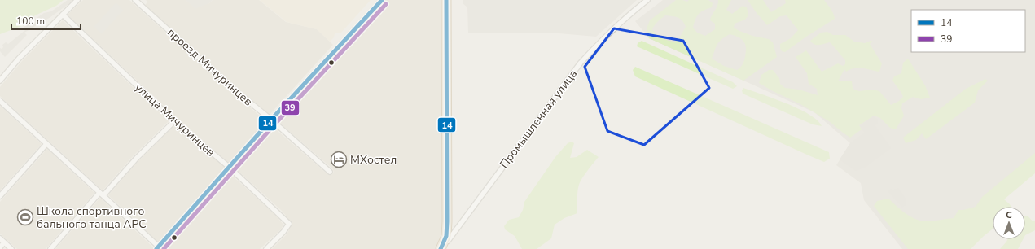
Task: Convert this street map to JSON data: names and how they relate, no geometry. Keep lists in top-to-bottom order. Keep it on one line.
{"streets":{"street":["проезд Мичуринцев","Промышленная улица","улица Мичуринцев"]},"places":{"hotel":["МХостел"],"sports":["Школа спортивного бального танца АРС"]},"lines":["transit line 14","transit line 39"],"legend":["14","39"],"scale_bar":"100 m","north":"top"}
